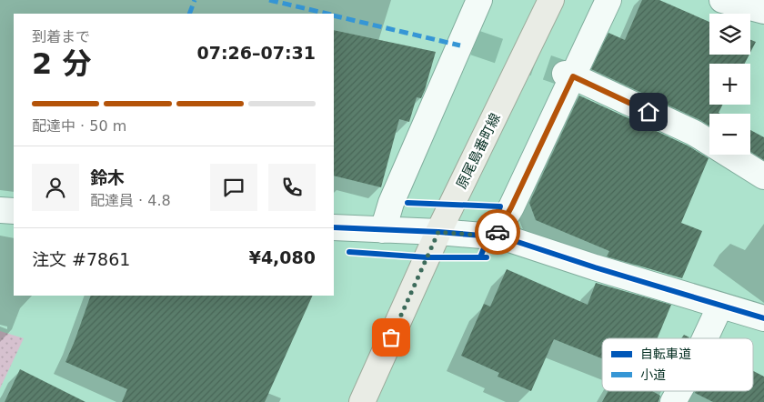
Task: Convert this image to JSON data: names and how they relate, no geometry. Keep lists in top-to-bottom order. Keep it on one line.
{"streets":{"main road":["原尾島番町線"]},"legend":["自転車道","小道"],"page":{"map_buttons":["+","−"],"heading":["2 分","到着まで","07:26–07:31"],"panel":["鈴木","配達員 · 4.8","注文 #7861","¥4,080"],"bar":"配達中 · 50 m"}}
